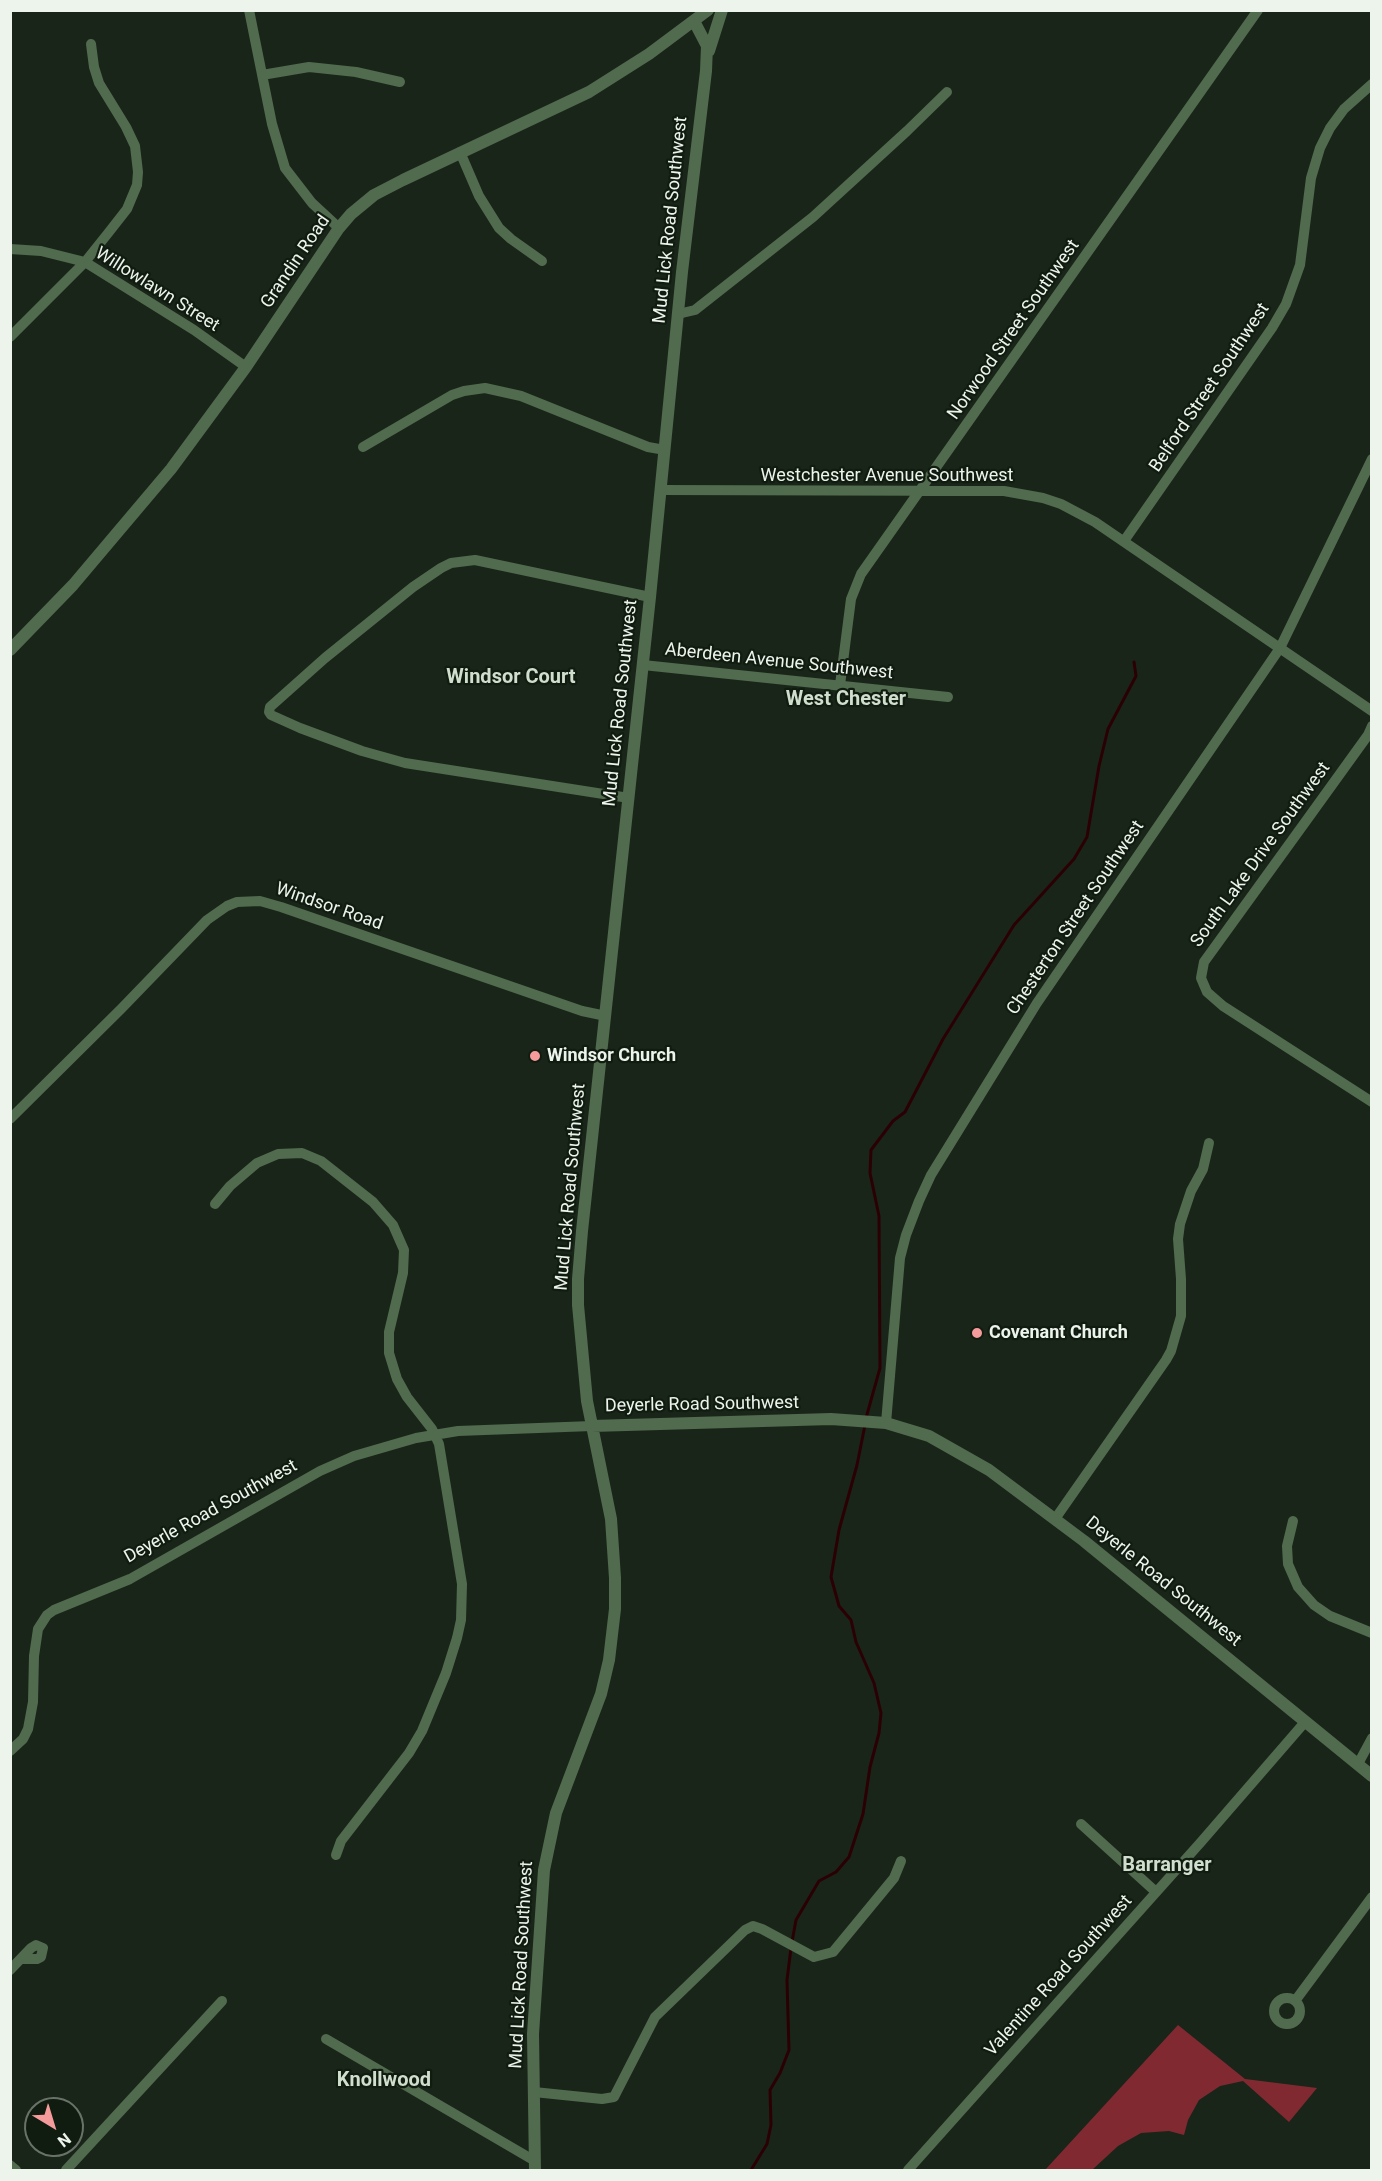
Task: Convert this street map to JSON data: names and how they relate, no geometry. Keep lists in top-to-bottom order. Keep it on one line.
{"streets":{"street":["Mud Lick Road Southwest","Grandin Road","Willowlawn Street","Norwood Street Southwest","Belford Street Southwest","Westchester Avenue Southwest","Aberdeen Avenue Southwest","South Lake Drive Southwest","Windsor Road","Chesterton Street Southwest","Deyerle Road Southwest","Valentine Road Southwest"]},"crossings":[["Mud Lick Road Southwest","Grandin Road"],["Mud Lick Road Southwest","Westchester Avenue Southwest"],["Mud Lick Road Southwest","Aberdeen Avenue Southwest"],["Mud Lick Road Southwest","Windsor Road"],["Mud Lick Road Southwest","Deyerle Road Southwest"],["Grandin Road","Willowlawn Street"],["Norwood Street Southwest","Westchester Avenue Southwest"],["Norwood Street Southwest","Aberdeen Avenue Southwest"],["Belford Street Southwest","Westchester Avenue Southwest"],["Westchester Avenue Southwest","Chesterton Street Southwest"],["Chesterton Street Southwest","Deyerle Road Southwest"],["Deyerle Road Southwest","Valentine Road Southwest"]],"districts":["Windsor Court","West Chester","Barranger","Knollwood"],"places":["Windsor Church","Covenant Church"],"north":"bottom right"}
